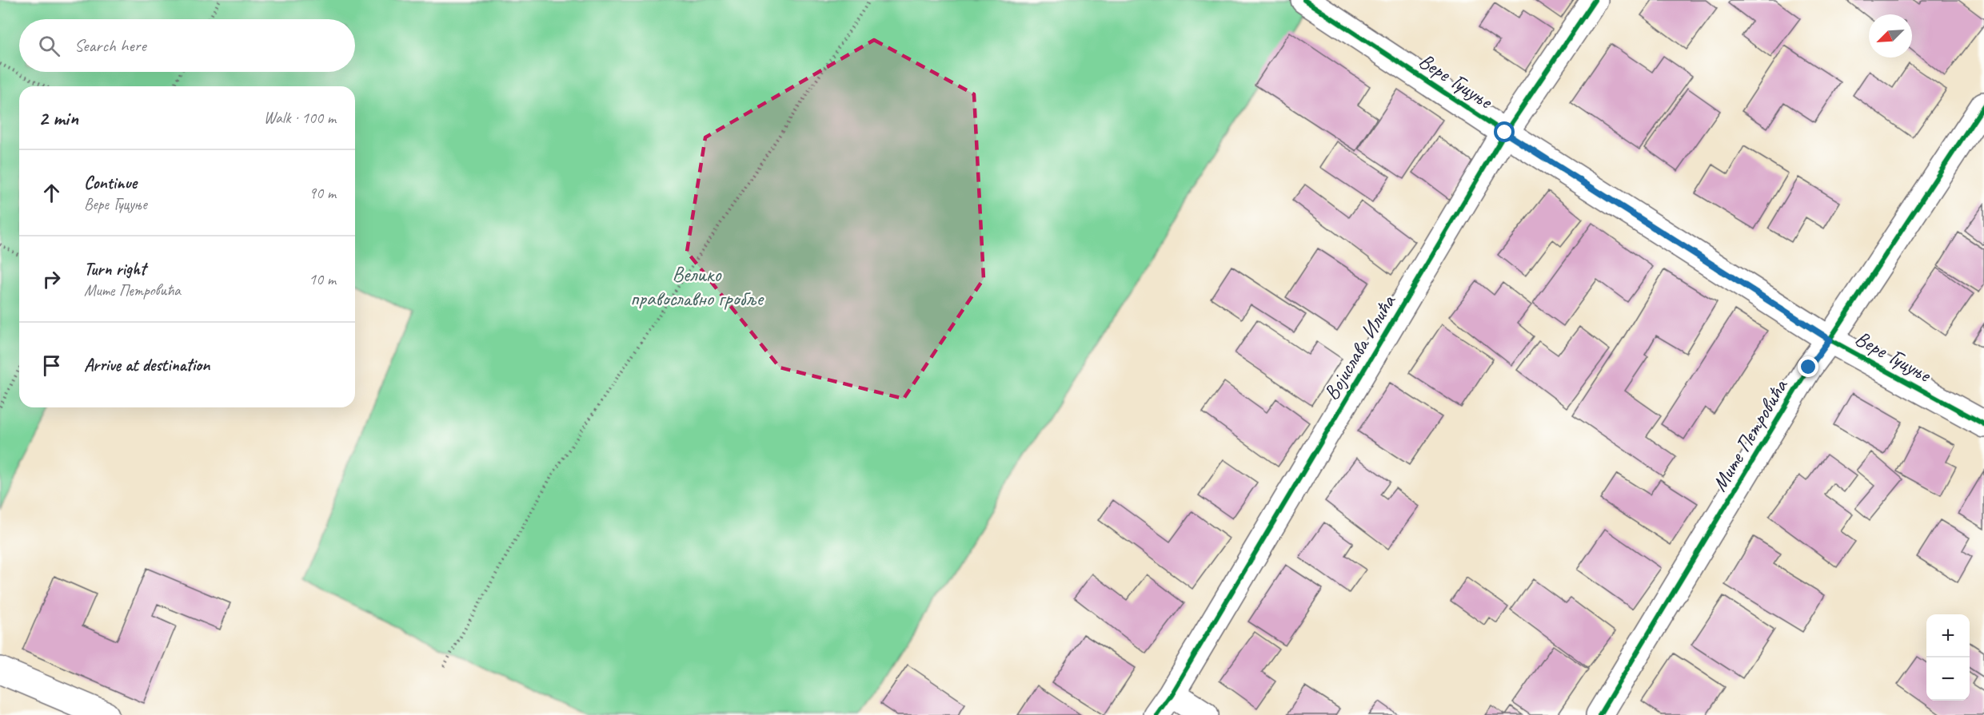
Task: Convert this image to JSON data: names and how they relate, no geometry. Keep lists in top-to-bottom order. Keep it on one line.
{"streets":{"street":["Вере Гуцуње","Војислава Илића","Мите Петровића"]},"crossings":[["Вере Гуцуње","Војислава Илића"],["Вере Гуцуње","Мите Петровића"]],"parks":["Велико православно гробље"],"north":"bottom left","page":{"search":"Search here","heading":["2 min","Walk · 100 m"],"list":[["Continue","Вере Гуцуње","90 m"],["Turn right","Мите Петровића","10 m"],"Arrive at destination"],"map_buttons":["+","−"]}}
